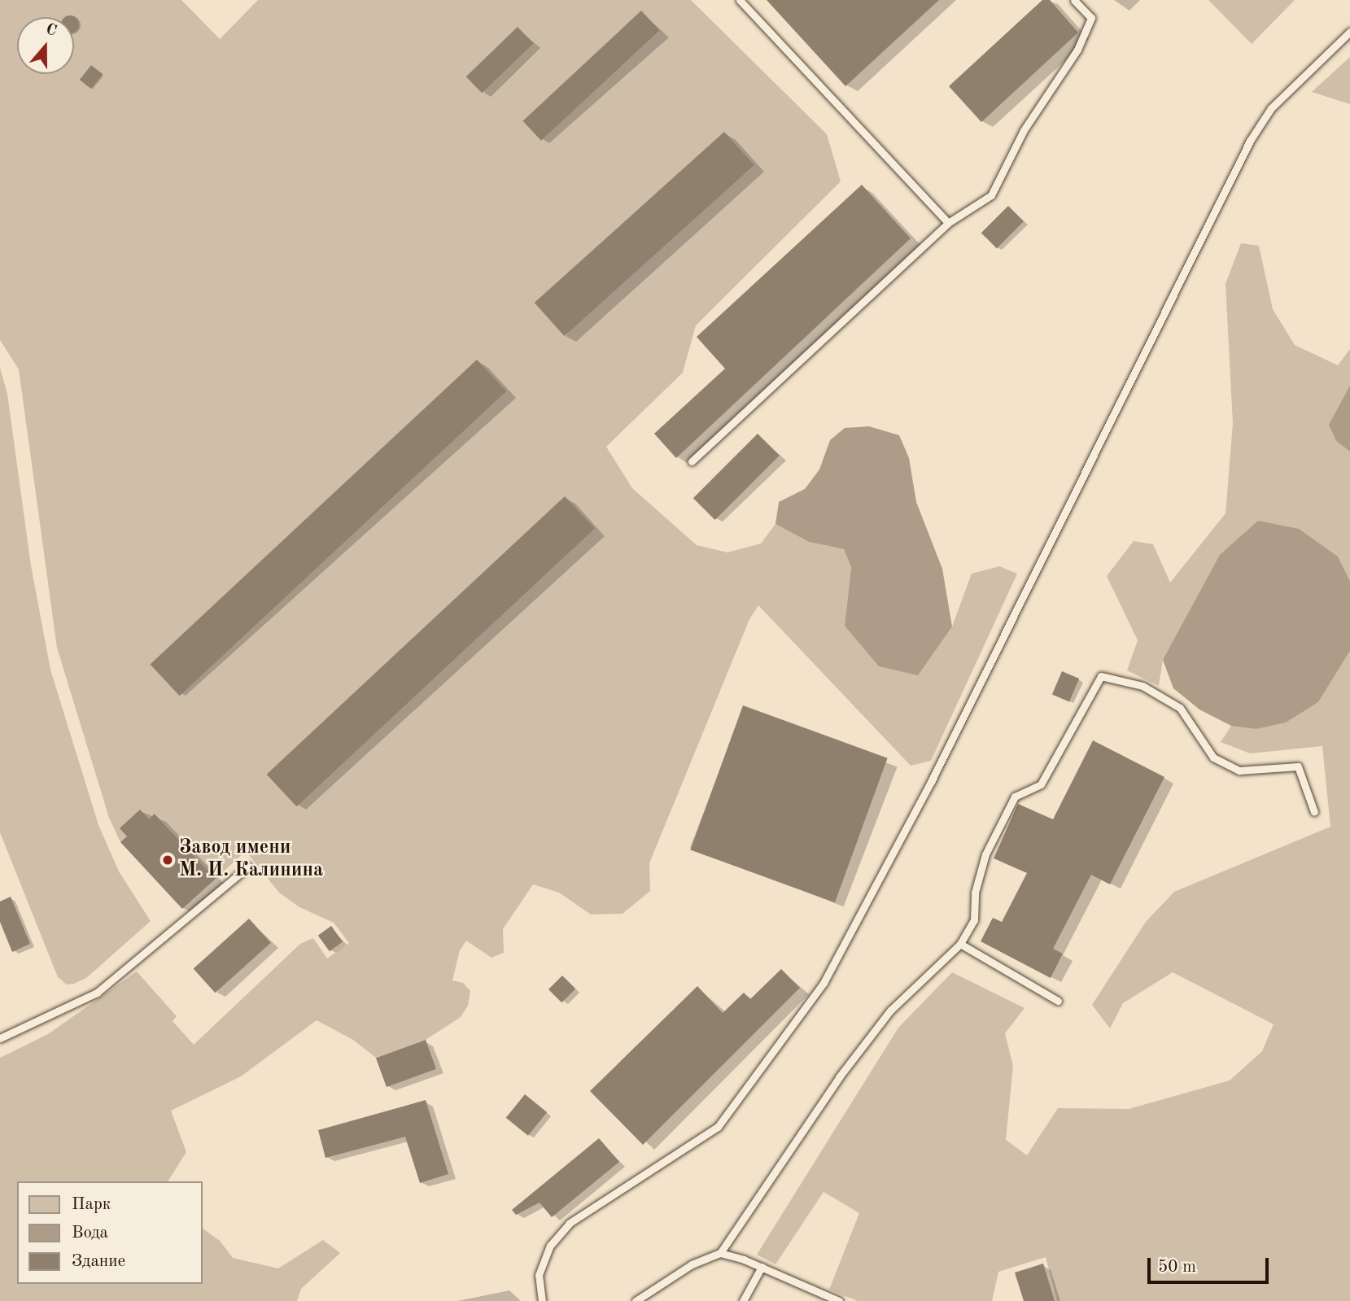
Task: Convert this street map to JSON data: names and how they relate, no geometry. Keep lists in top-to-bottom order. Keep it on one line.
{"places":["Завод имени М. И. Калинина"],"legend":["Парк","Вода","Здание"],"scale_bar":"50 m","north":"top"}
